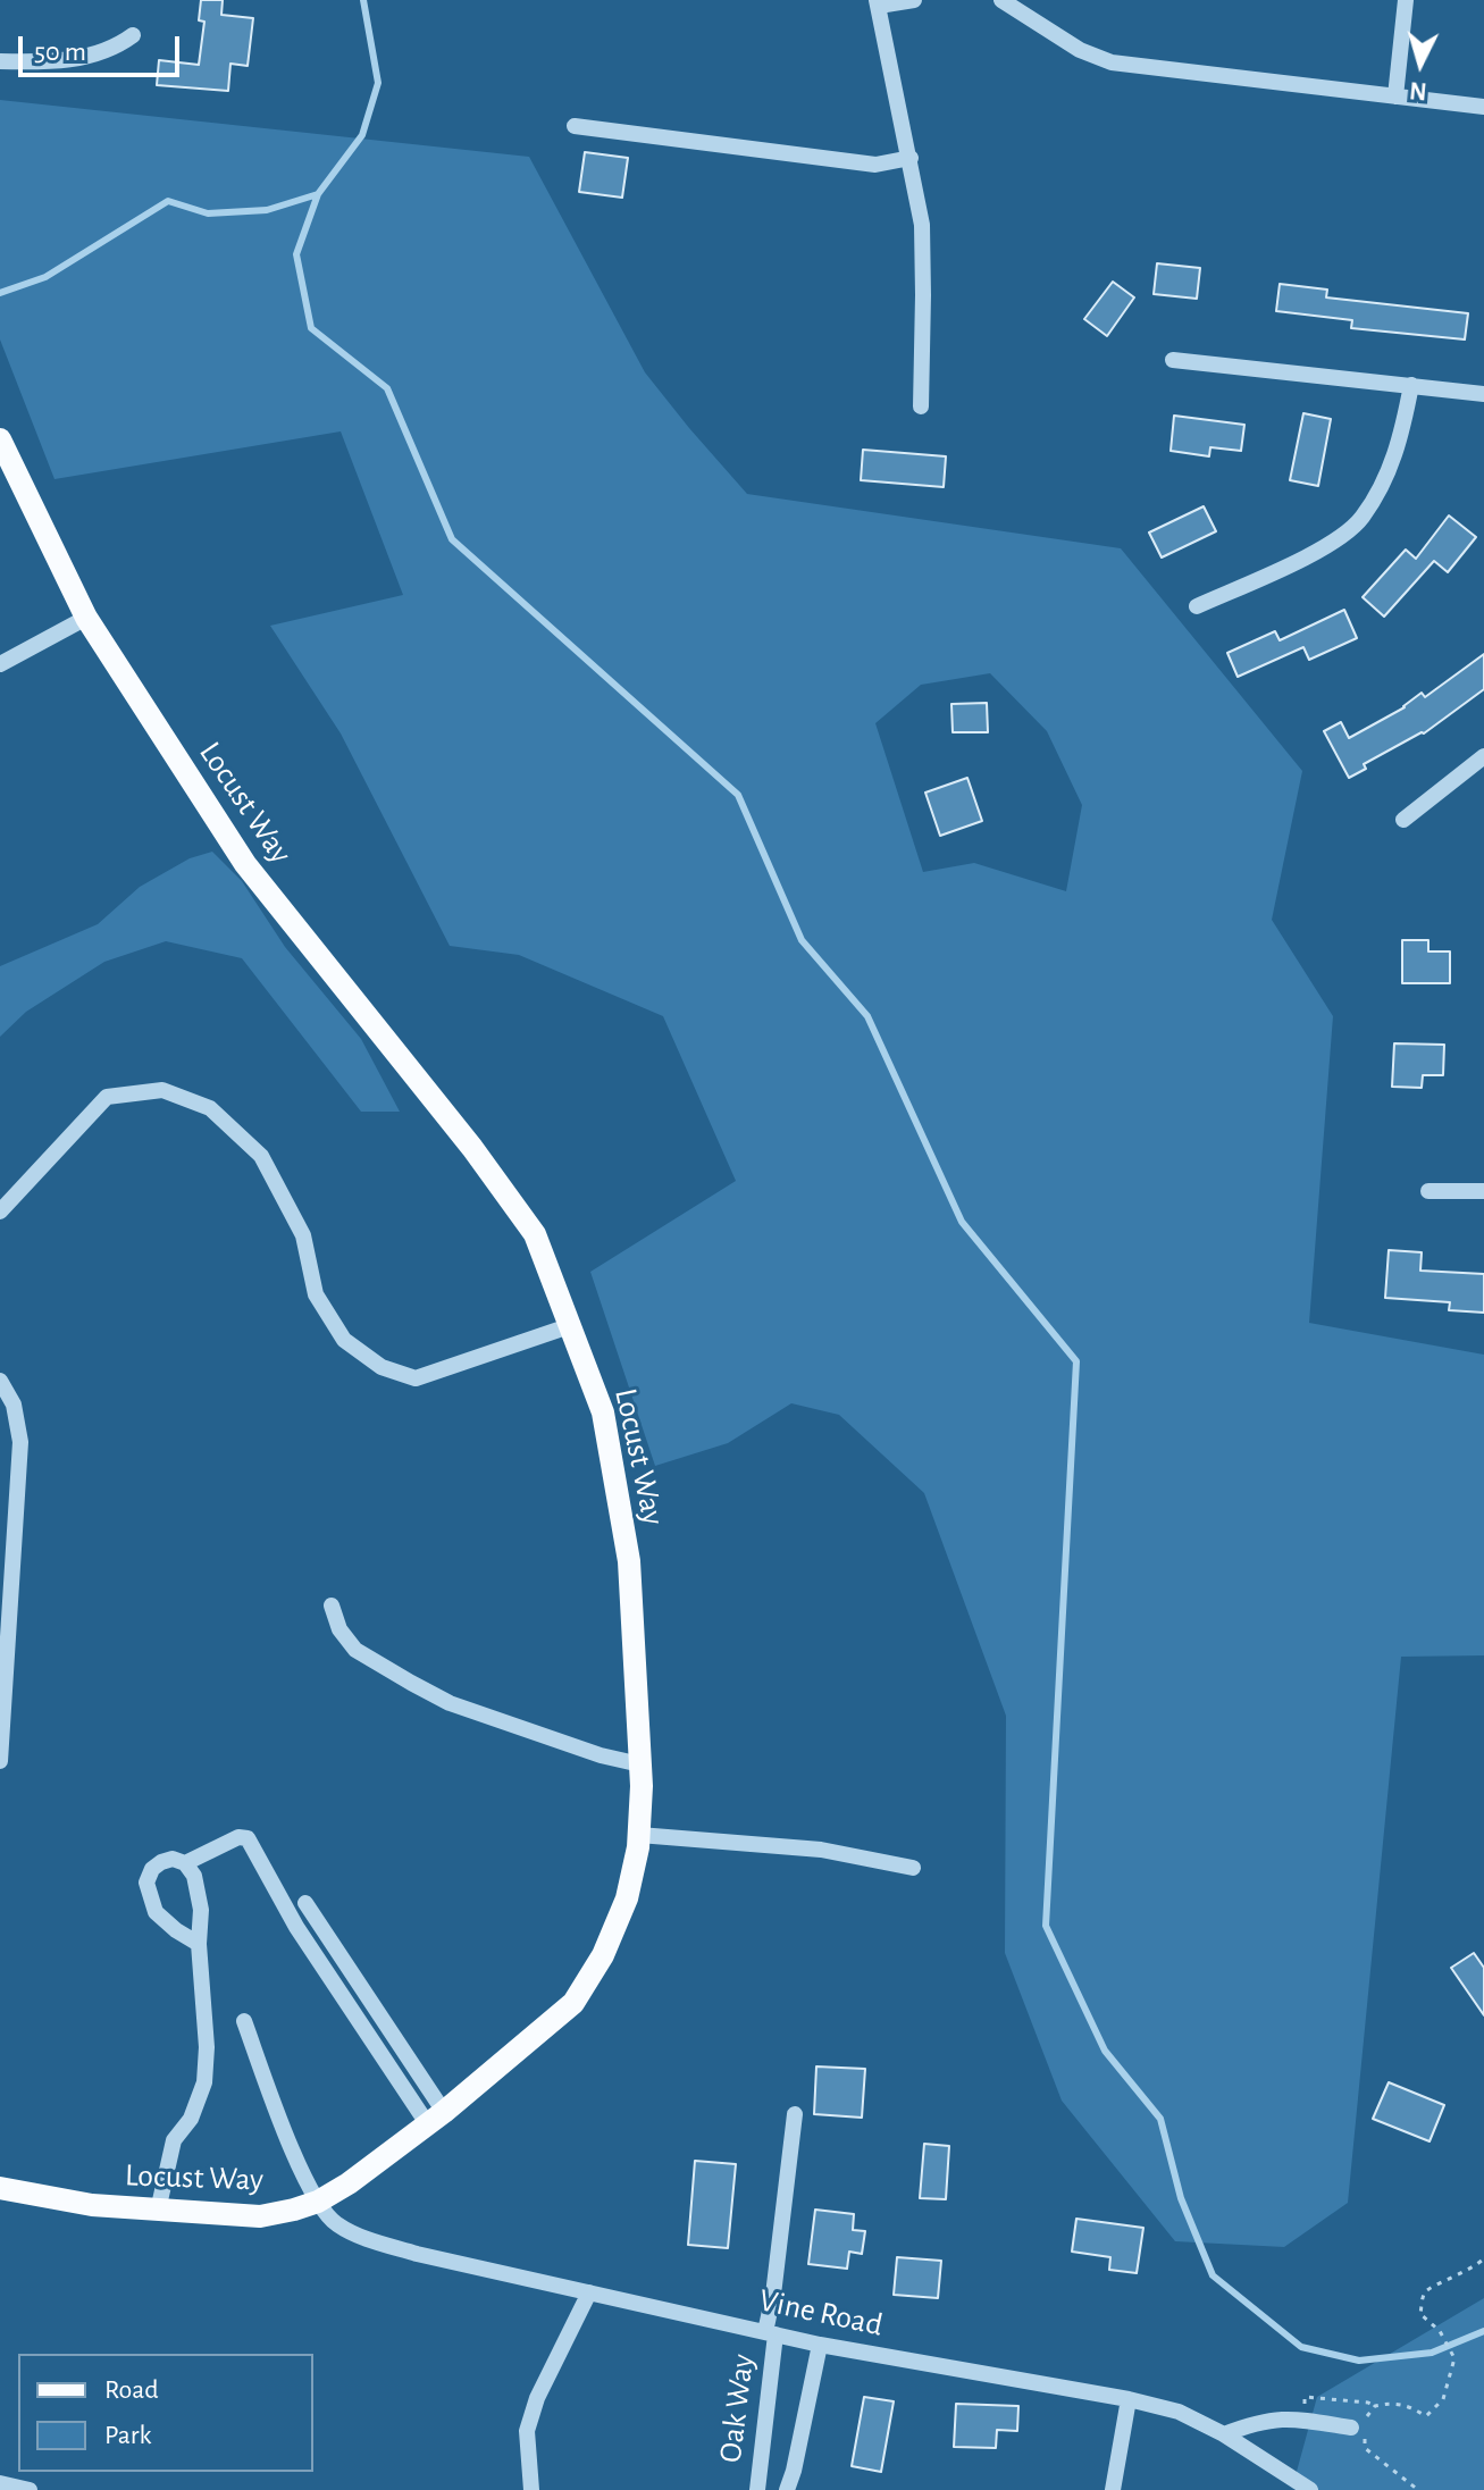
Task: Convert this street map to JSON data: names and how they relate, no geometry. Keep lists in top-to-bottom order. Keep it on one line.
{"streets":{"main road":["Locust Way"],"street":["Vine Road","Oak Way"]},"crossings":[["Locust Way","Vine Road"],["Vine Road","Oak Way"]],"legend":["Road","Park"],"scale_bar":"50 m","north":"bottom"}
